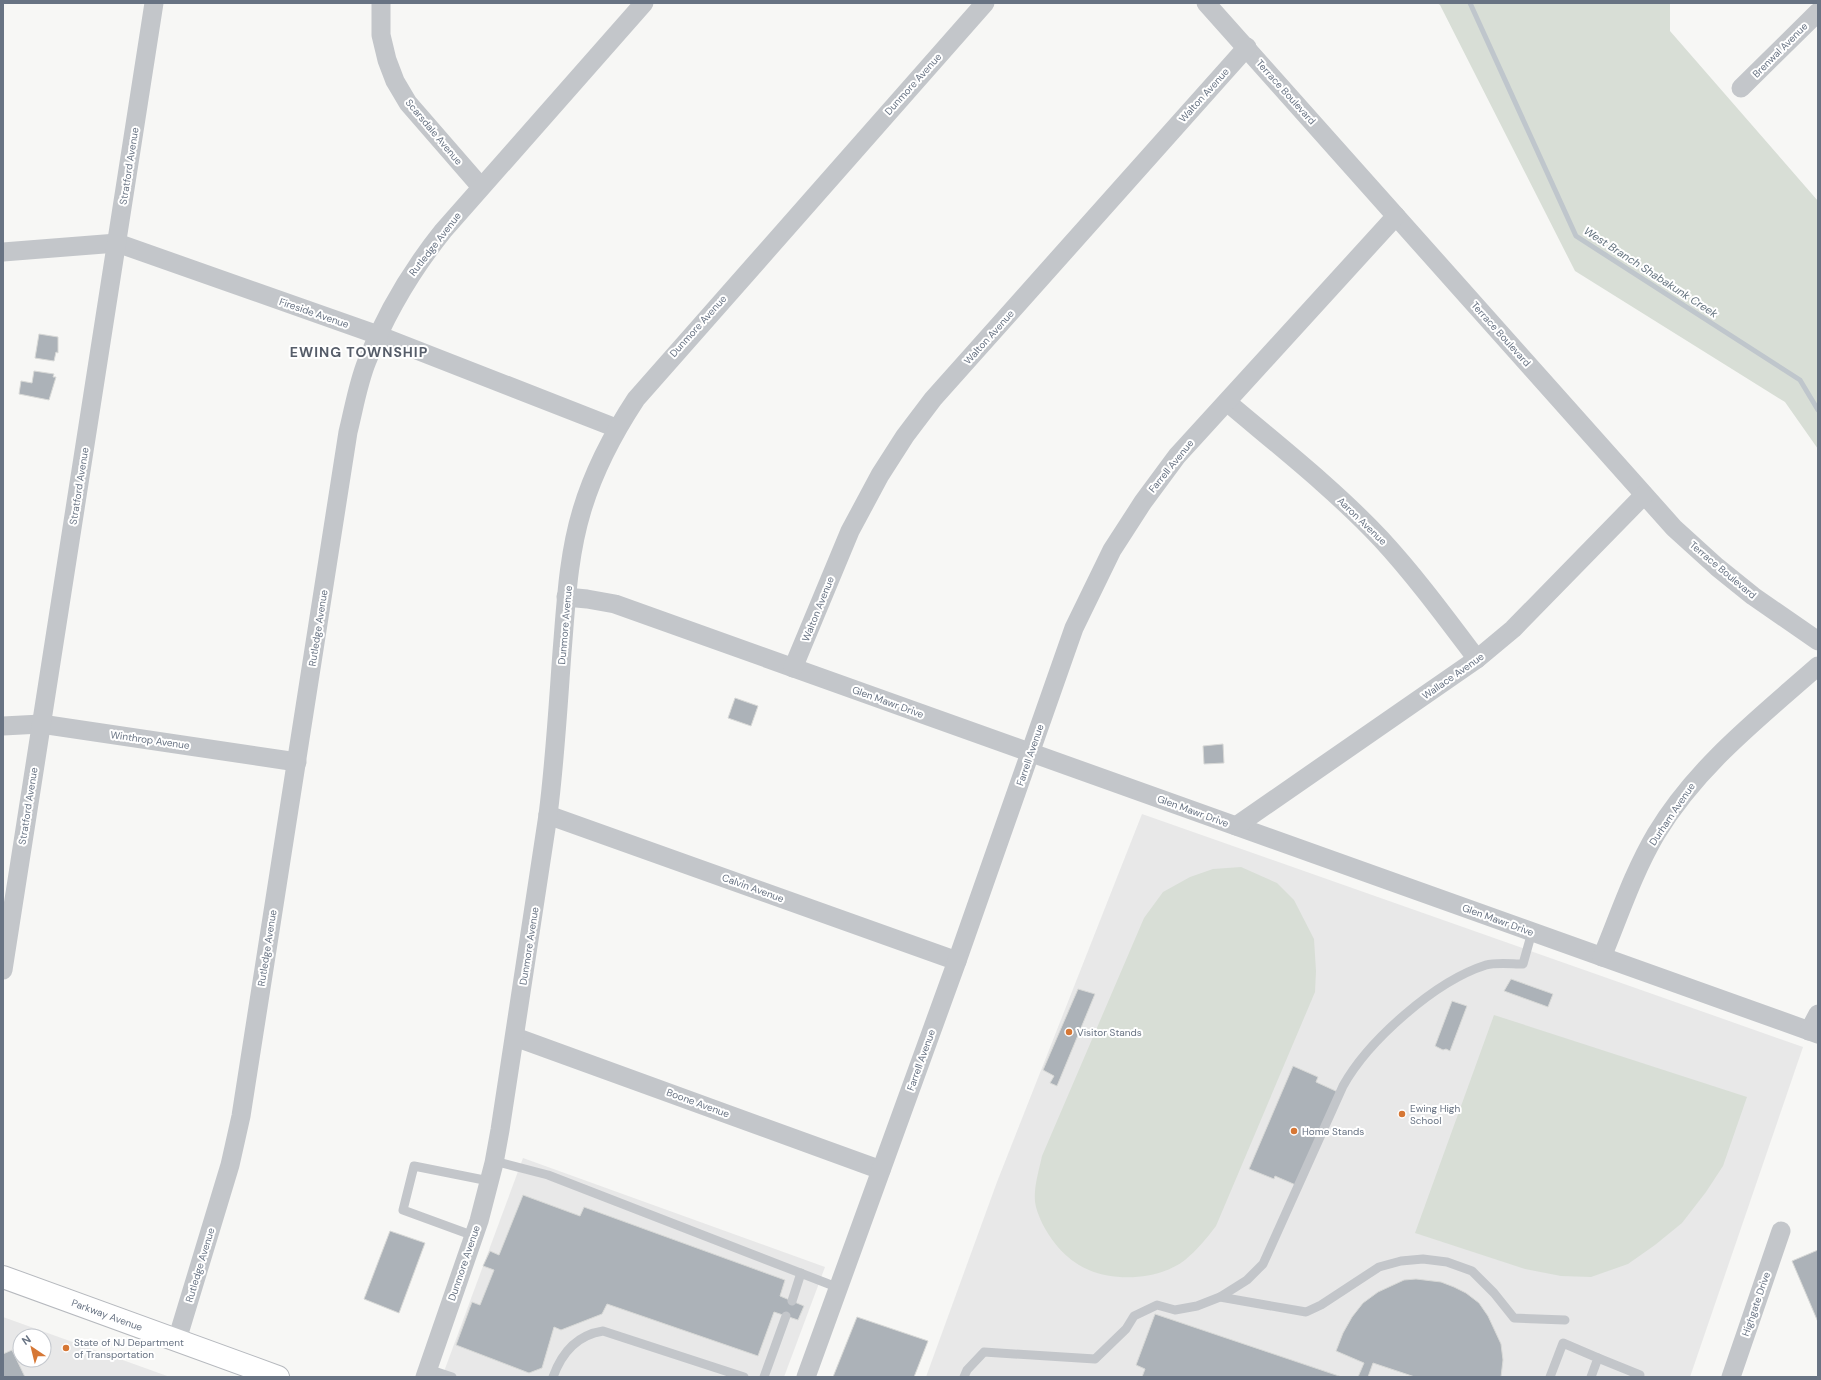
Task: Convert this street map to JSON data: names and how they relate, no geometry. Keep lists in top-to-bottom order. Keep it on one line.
{"streets":{"main road":["Parkway Avenue"],"street":["Brenwal Avenue","Dunmore Avenue","Terrace Boulevard","Walton Avenue","Scarsdale Avenue","Stratford Avenue","Rutledge Avenue","Fireside Avenue","Farrell Avenue","Aaron Avenue","Wallace Avenue","Glen Mawr Drive","Winthrop Avenue","Durham Avenue","Calvin Avenue","Boone Avenue","Highgate Drive"]},"crossings":[["Dunmore Avenue","Fireside Avenue"],["Dunmore Avenue","Glen Mawr Drive"],["Dunmore Avenue","Calvin Avenue"],["Dunmore Avenue","Boone Avenue"],["Terrace Boulevard","Walton Avenue"],["Terrace Boulevard","Farrell Avenue"],["Terrace Boulevard","Wallace Avenue"],["Walton Avenue","Glen Mawr Drive"],["Scarsdale Avenue","Rutledge Avenue"],["Stratford Avenue","Fireside Avenue"],["Stratford Avenue","Winthrop Avenue"],["Rutledge Avenue","Fireside Avenue"],["Rutledge Avenue","Winthrop Avenue"],["Rutledge Avenue","Parkway Avenue"],["Farrell Avenue","Aaron Avenue"],["Farrell Avenue","Glen Mawr Drive"],["Farrell Avenue","Calvin Avenue"],["Farrell Avenue","Boone Avenue"],["Aaron Avenue","Wallace Avenue"],["Wallace Avenue","Glen Mawr Drive"],["Glen Mawr Drive","Durham Avenue"]],"districts":["EWING TOWNSHIP"],"water":["West Branch Shabakunk Creek"],"places":["Visitor Stands","Ewing High School","Home Stands","State of NJ Department of Transportation"],"north":"top left"}
